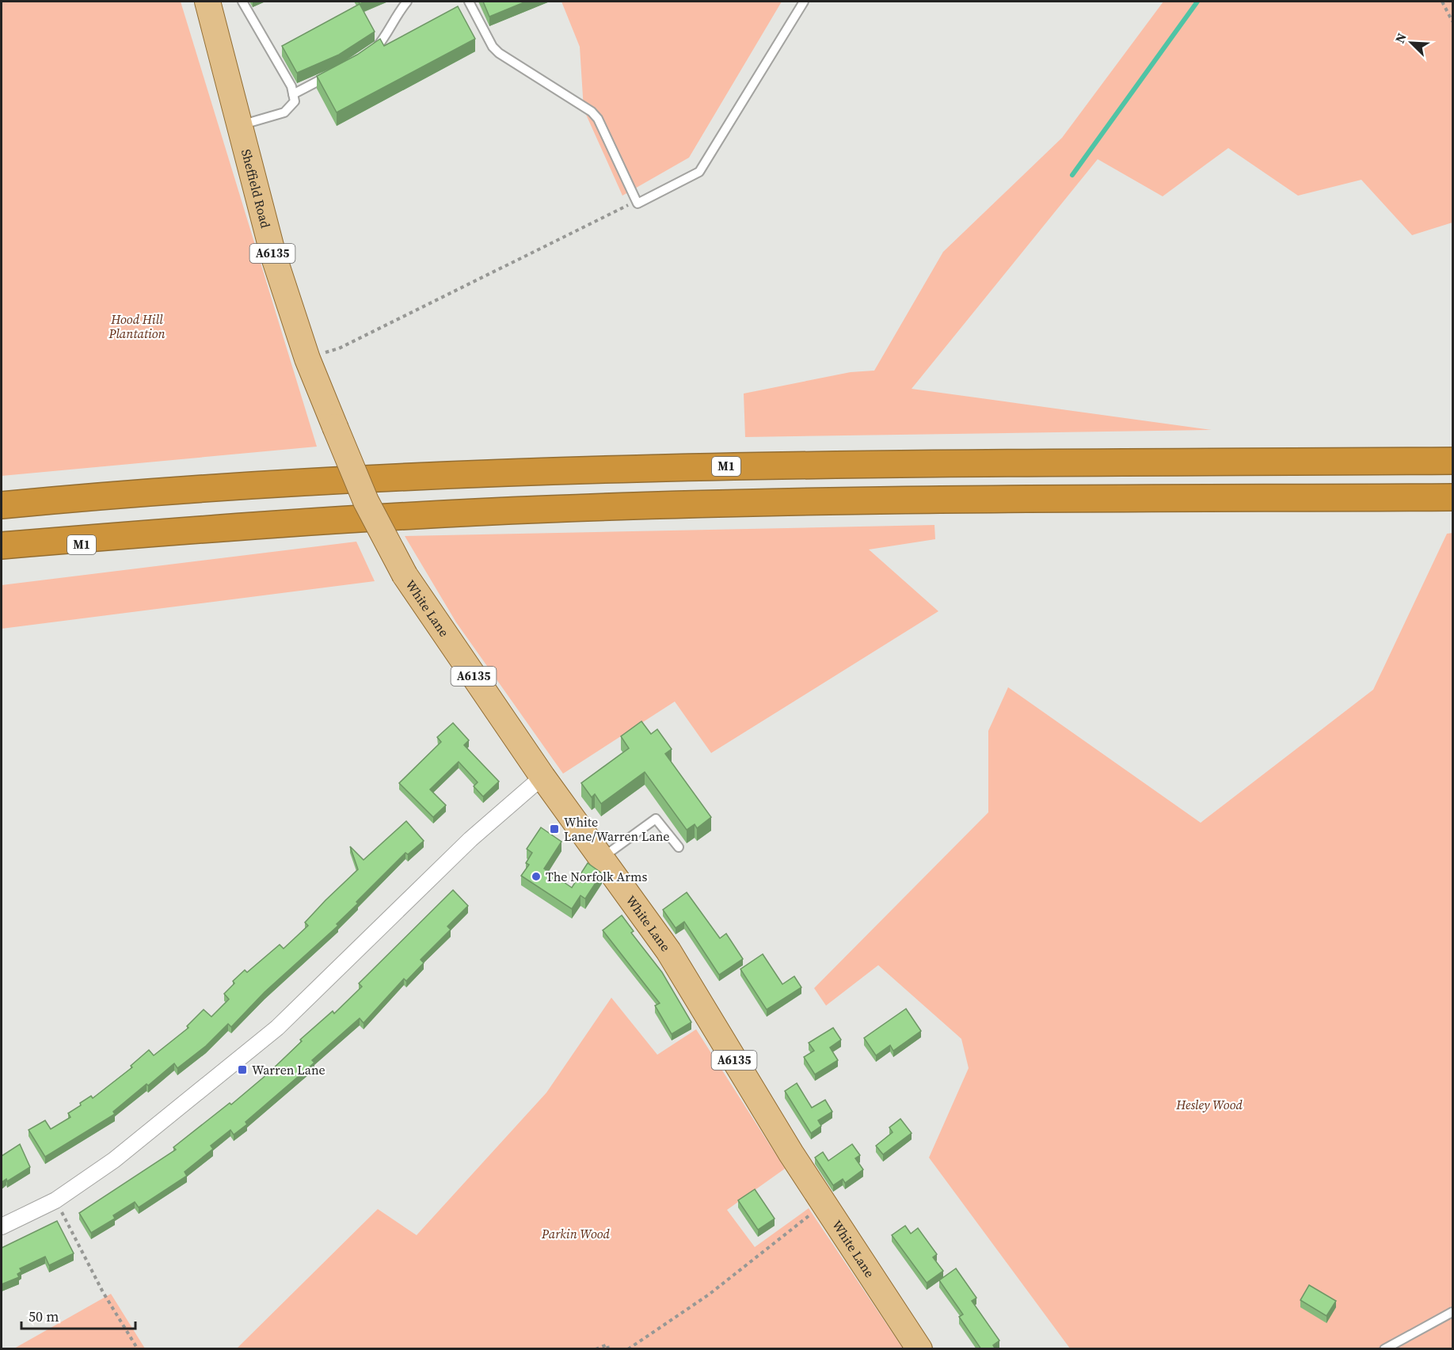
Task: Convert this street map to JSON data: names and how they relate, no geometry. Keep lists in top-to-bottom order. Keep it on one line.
{"streets":{"highway":["M1"],"main road":["Sheffield Road","A6135","White Lane"]},"crossings":[["Sheffield Road","White Lane"]],"parks":["Hood Hill Plantation","Hesley Wood","Parkin Wood"],"places":{"transit":["White Lane/Warren Lane","Warren Lane"],"other":["The Norfolk Arms"]},"scale_bar":"50 m","north":"top left"}
